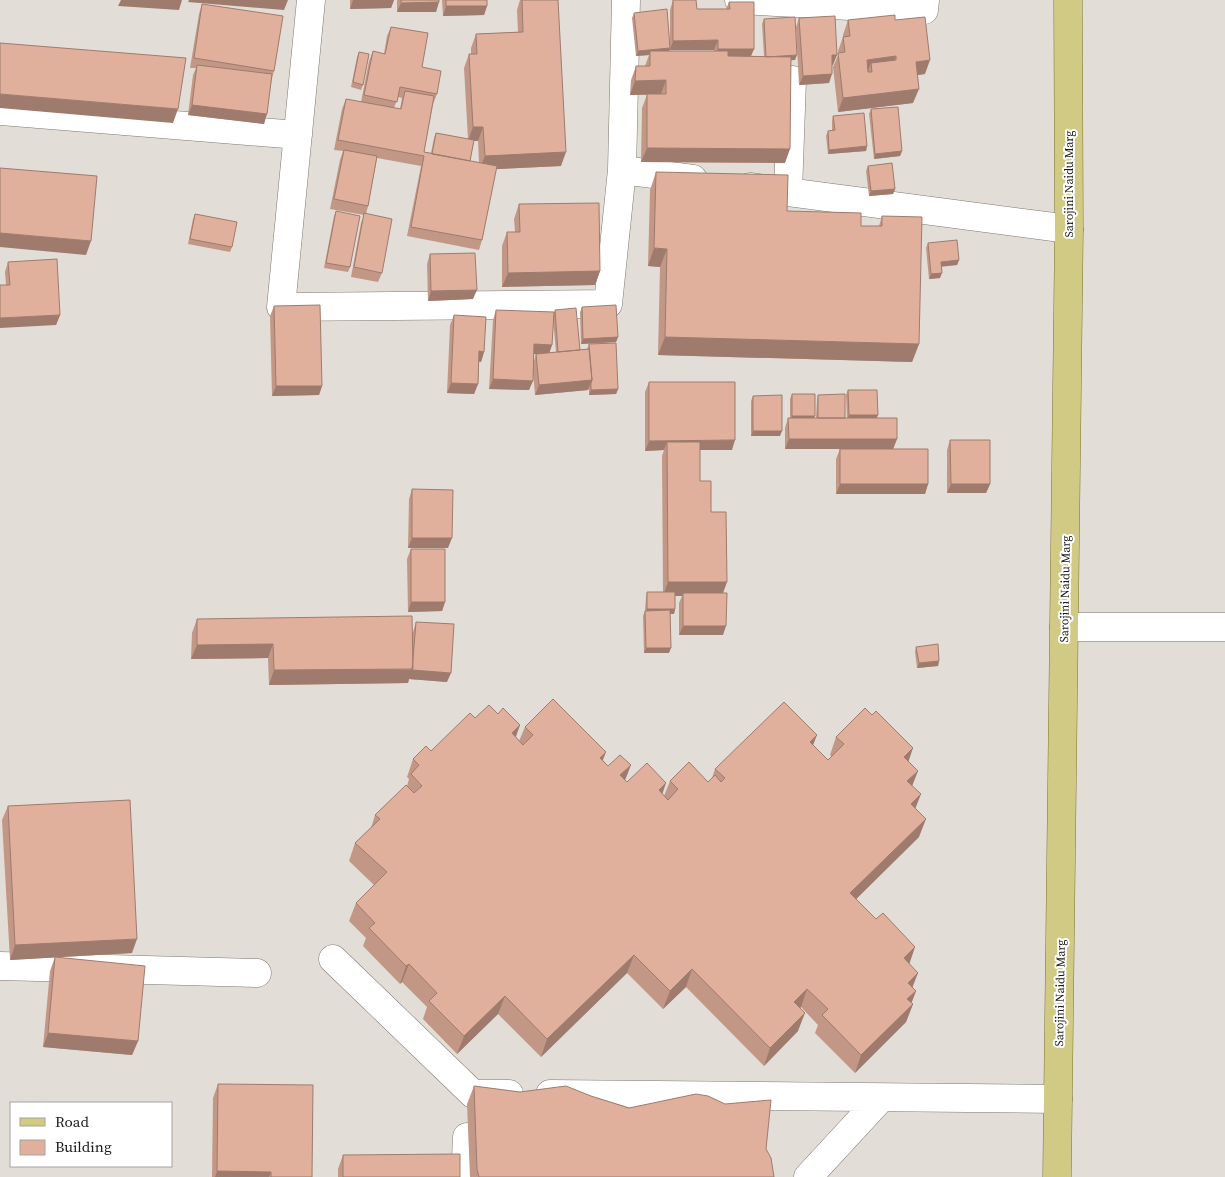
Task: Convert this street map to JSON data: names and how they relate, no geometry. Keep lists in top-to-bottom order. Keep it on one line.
{"streets":{"main road":["Sarojini Naidu Marg"]},"legend":["Road","Building"]}
